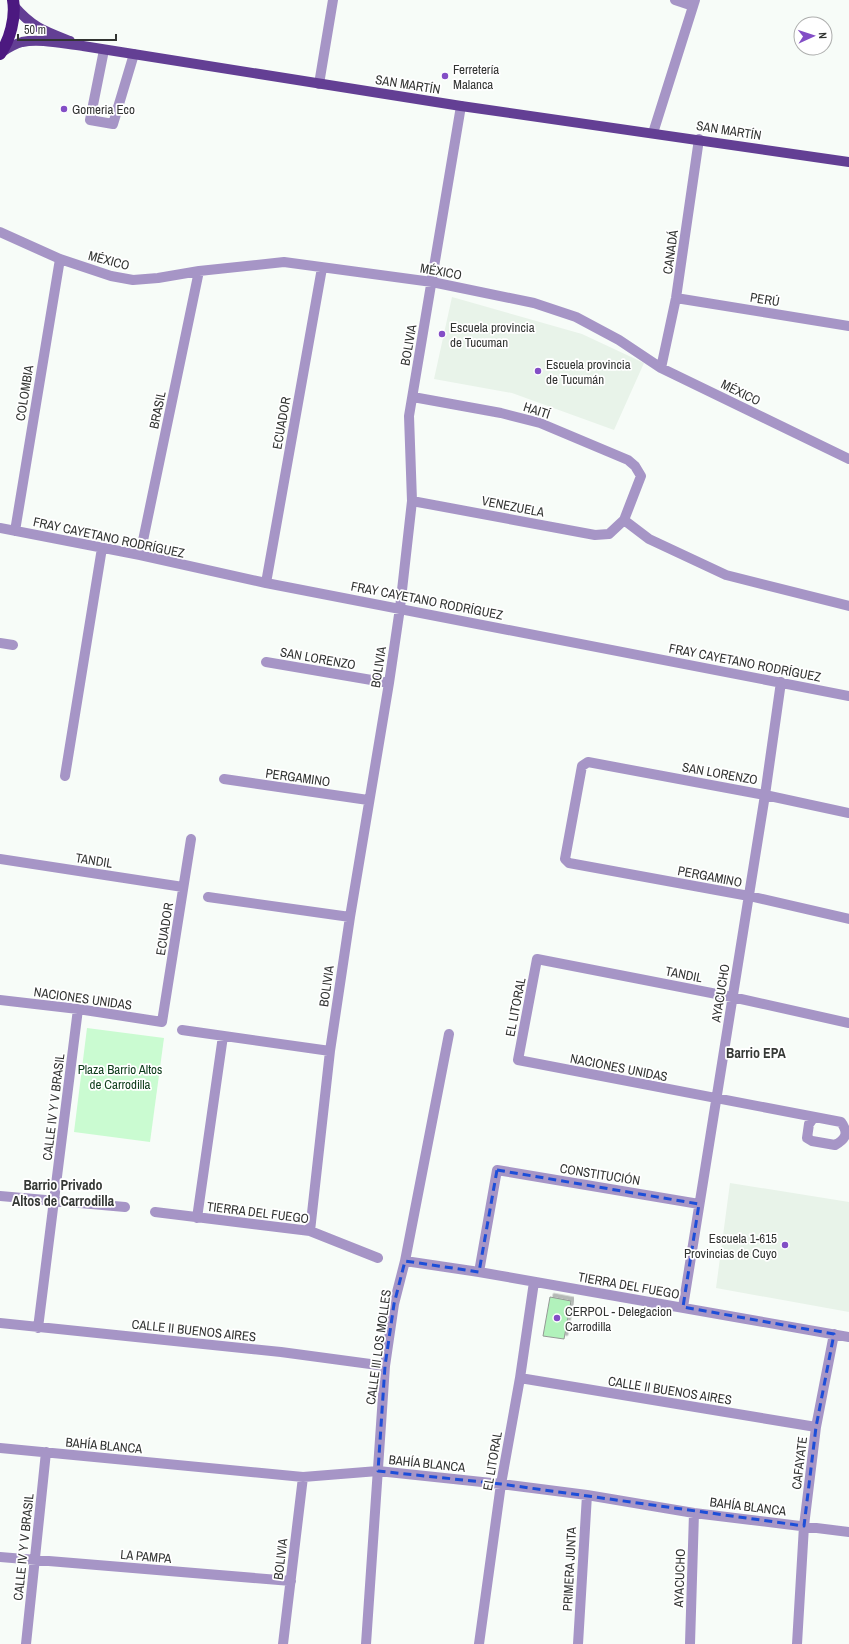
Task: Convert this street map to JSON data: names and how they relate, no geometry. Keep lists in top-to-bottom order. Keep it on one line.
{"streets":{"main road":["SAN MARTÍN"],"street":["CANADÁ","MÉXICO","PERÚ","BOLIVIA","COLOMBIA","BRASIL","HAITÍ","ECUADOR","VENEZUELA","FRAY CAYETANO RODRÍGUEZ","SAN LORENZO","PERGAMINO","TANDIL","AYACUCHO","NACIONES UNIDAS","EL LITORAL","CALLE IV Y V BRASIL","CONSTITUCIÓN","TIERRA DEL FUEGO","CALLE II BUENOS AIRES","CALLE III LOS MOLLES","BAHÍA BLANCA","CAFAYATE","LA PAMPA","PRIMERA JUNTA"]},"crossings":[["SAN MARTÍN","CANADÁ"],["SAN MARTÍN","BOLIVIA"],["CANADÁ","MÉXICO"],["CANADÁ","PERÚ"],["MÉXICO","BOLIVIA"],["MÉXICO","COLOMBIA"],["MÉXICO","BRASIL"],["MÉXICO","ECUADOR"],["BOLIVIA","HAITÍ"],["BOLIVIA","VENEZUELA"],["BOLIVIA","FRAY CAYETANO RODRÍGUEZ"],["BOLIVIA","SAN LORENZO"],["BOLIVIA","PERGAMINO"],["BOLIVIA","TIERRA DEL FUEGO"],["BOLIVIA","BAHÍA BLANCA"],["BOLIVIA","LA PAMPA"],["COLOMBIA","FRAY CAYETANO RODRÍGUEZ"],["BRASIL","FRAY CAYETANO RODRÍGUEZ"],["HAITÍ","VENEZUELA"],["ECUADOR","FRAY CAYETANO RODRÍGUEZ"],["ECUADOR","TANDIL"],["ECUADOR","NACIONES UNIDAS"],["FRAY CAYETANO RODRÍGUEZ","AYACUCHO"],["SAN LORENZO","PERGAMINO"],["SAN LORENZO","AYACUCHO"],["PERGAMINO","AYACUCHO"],["TANDIL","AYACUCHO"],["TANDIL","EL LITORAL"],["AYACUCHO","NACIONES UNIDAS"],["AYACUCHO","CONSTITUCIÓN"],["AYACUCHO","TIERRA DEL FUEGO"],["AYACUCHO","BAHÍA BLANCA"],["NACIONES UNIDAS","EL LITORAL"],["NACIONES UNIDAS","CALLE IV Y V BRASIL"],["EL LITORAL","TIERRA DEL FUEGO"],["EL LITORAL","CALLE II BUENOS AIRES"],["EL LITORAL","BAHÍA BLANCA"],["CALLE IV Y V BRASIL","CALLE II BUENOS AIRES"],["CALLE IV Y V BRASIL","BAHÍA BLANCA"],["CALLE IV Y V BRASIL","LA PAMPA"],["CONSTITUCIÓN","TIERRA DEL FUEGO"],["TIERRA DEL FUEGO","CALLE III LOS MOLLES"],["TIERRA DEL FUEGO","CAFAYATE"],["CALLE II BUENOS AIRES","CALLE III LOS MOLLES"],["CALLE II BUENOS AIRES","CAFAYATE"],["CALLE III LOS MOLLES","BAHÍA BLANCA"],["BAHÍA BLANCA","CAFAYATE"],["BAHÍA BLANCA","PRIMERA JUNTA"]],"districts":["Barrio EPA","Barrio Privado Altos de Carrodilla"],"parks":["Plaza Barrio Altos de Carrodilla"],"places":["Ferretería Malanca","Gomeria Eco","Escuela provincia de Tucuman","Escuela provincia de Tucumán","Escuela 1-615 Provincias de Cuyo","CERPOL - Delegacion Carrodilla"],"scale_bar":"50 m","north":"right"}
